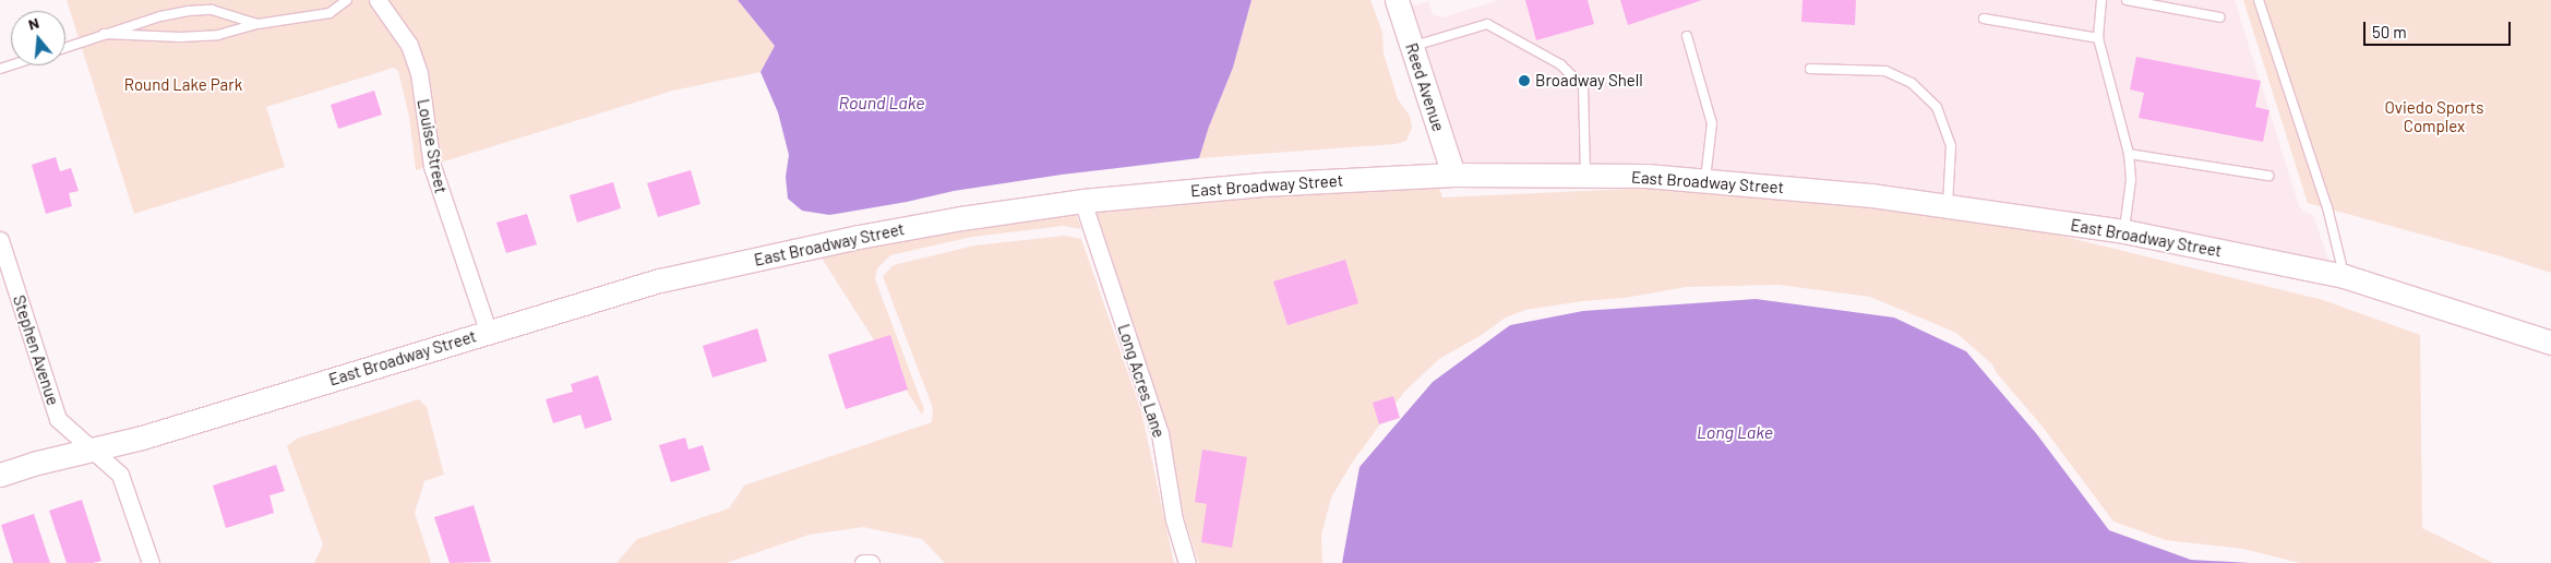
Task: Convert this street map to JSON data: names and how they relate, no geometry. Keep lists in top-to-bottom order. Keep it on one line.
{"streets":{"main road":["Reed Avenue","East Broadway Street"],"street":["Louise Street","Stephen Avenue","Long Acres Lane"]},"crossings":[["Reed Avenue","East Broadway Street"],["Louise Street","East Broadway Street"],["East Broadway Street","Stephen Avenue"],["East Broadway Street","Long Acres Lane"]],"water":["Round Lake","Long Lake"],"parks":["Round Lake Park","Oviedo Sports Complex"],"places":["Broadway Shell"],"scale_bar":"50 m","north":"top"}
